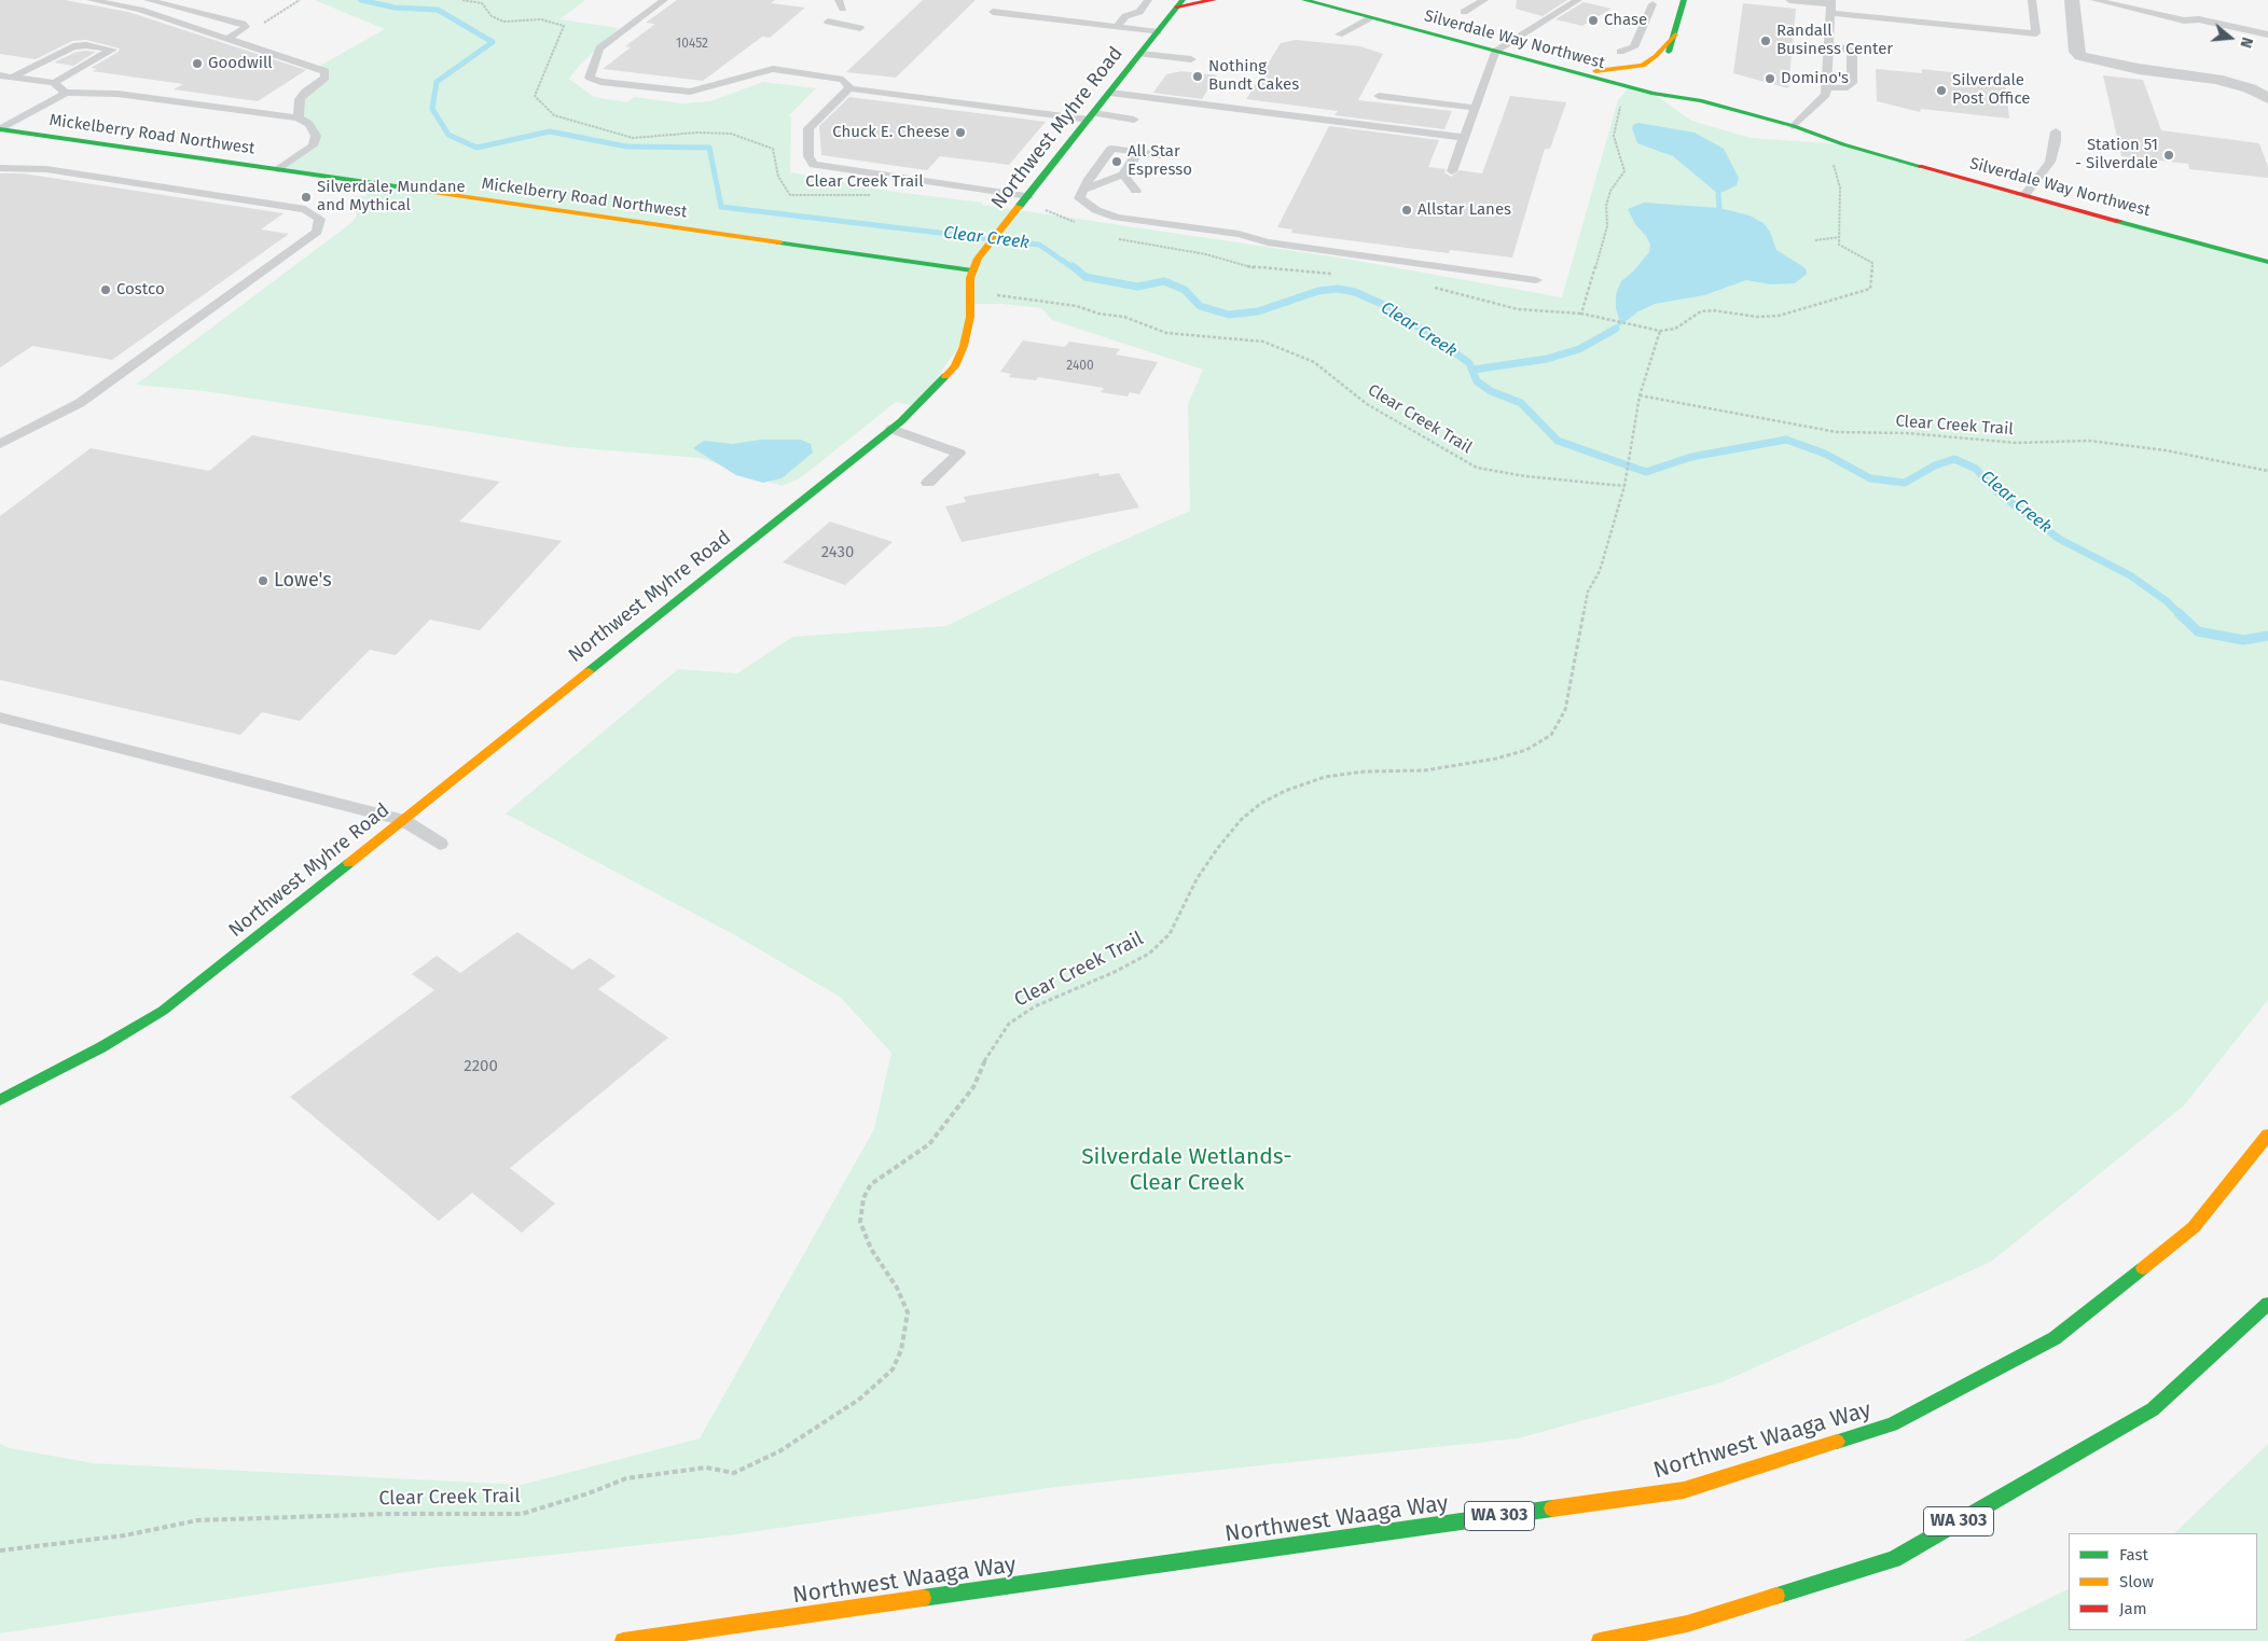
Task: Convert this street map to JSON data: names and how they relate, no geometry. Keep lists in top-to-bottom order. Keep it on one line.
{"streets":{"main road":["Silverdale Way Northwest","Northwest Myhre Road","Mickelberry Road Northwest","Northwest Waaga Way","WA 303"],"path":["Clear Creek Trail"]},"crossings":[["Northwest Myhre Road","Mickelberry Road Northwest"]],"water":["Clear Creek"],"parks":["Silverdale Wetlands- Clear Creek"],"places":["Chase","Randall Business Center","Goodwill","Nothing Bundt Cakes","Domino's","Silverdale Post Office","Chuck E. Cheese","Station 51 - Silverdale","All Star Espresso","Silverdale, Mundane and Mythical","Allstar Lanes","Costco","Lowe's"],"house_numbers":["10452","2400","2430","2200"],"legend":["Fast","Slow","Jam"],"north":"right"}
